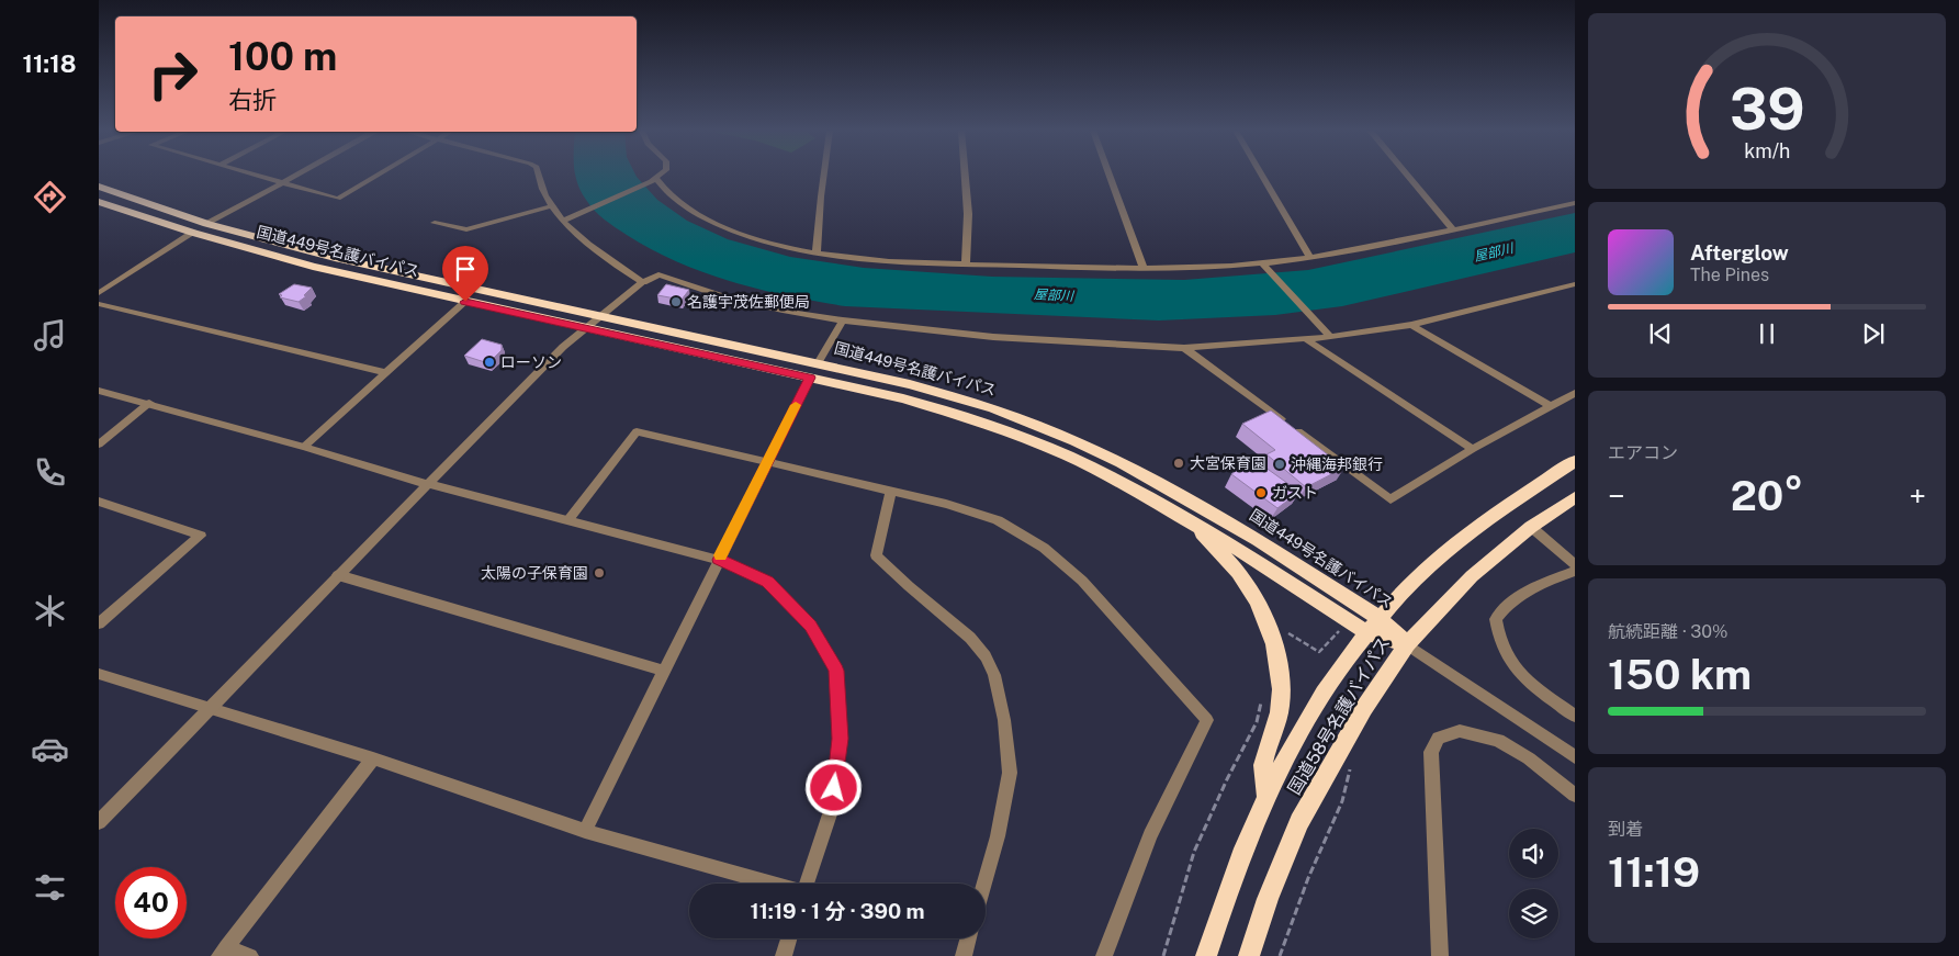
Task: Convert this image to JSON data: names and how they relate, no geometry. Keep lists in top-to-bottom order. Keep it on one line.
{"streets":{"highway":["国道449号名護バイパス","国道58号名護バイパス"]},"crossings":[["国道449号名護バイパス","国道58号名護バイパス"]],"water":["屋部川"],"places":["名護宇茂佐郵便局","ローソン","大宮保育園","沖縄海邦銀行","ガスト","太陽の子保育園"],"page":{"tabs":"11:18","turn":["100 m","右折"],"song":["Afterglow","The Pines"],"tile":["エアコン",["航続距離 · 30%","150 km"],["到着","11:19"]],"heat":["−","20°","+"],"limit":"40","trip":"11:19 · 1 分 · 390 m","gauge":["39","km/h"]}}
